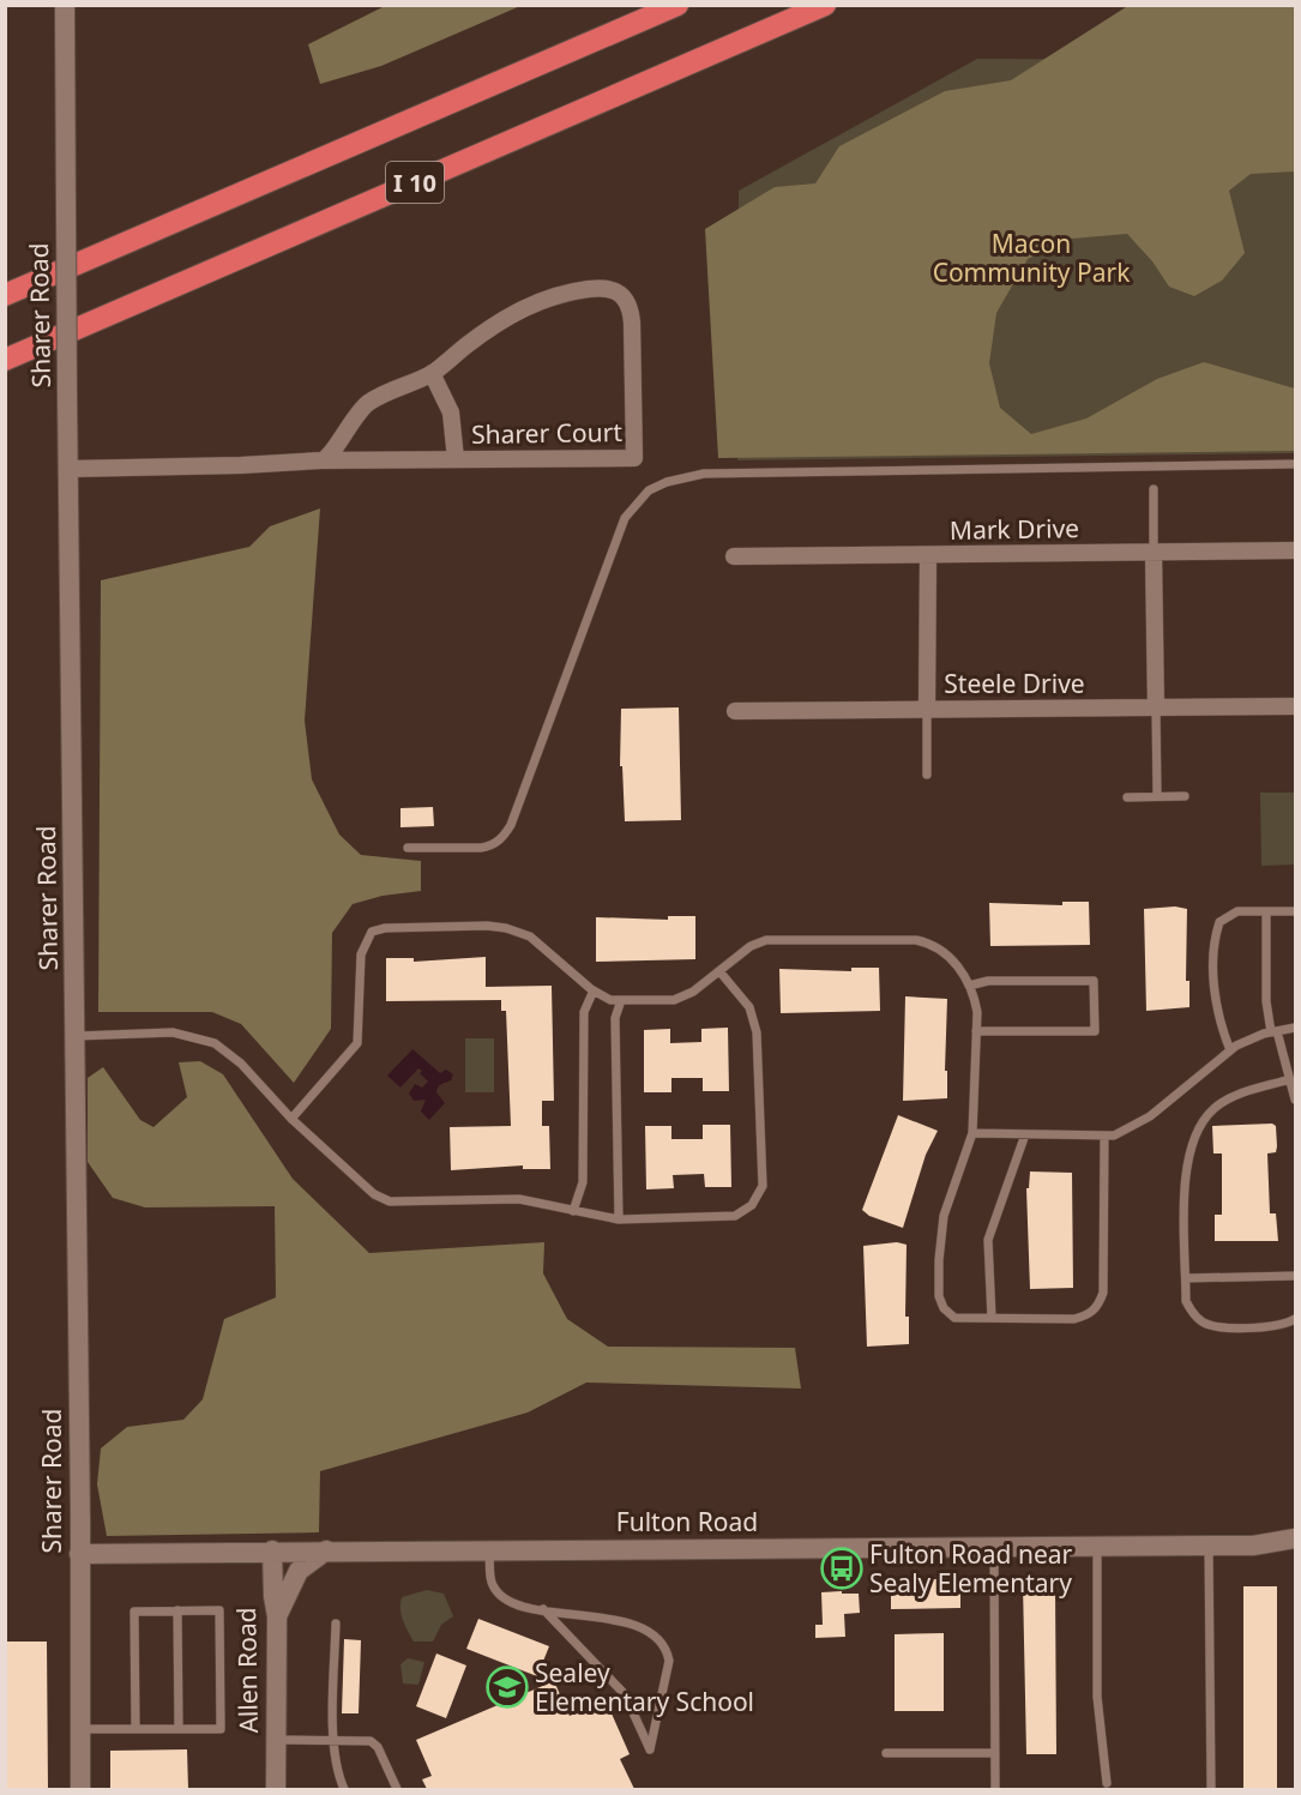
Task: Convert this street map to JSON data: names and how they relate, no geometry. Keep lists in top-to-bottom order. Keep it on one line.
{"streets":{"highway":["I 10"],"street":["Sharer Road","Sharer Court","Mark Drive","Steele Drive","Fulton Road","Allen Road"]},"crossings":[["Sharer Road","Sharer Court"],["Sharer Road","Fulton Road"],["Fulton Road","Allen Road"]],"parks":["Macon Community Park"],"places":{"bus stop":["Fulton Road near Sealy Elementary"],"school or university":["Sealey Elementary School"]}}
